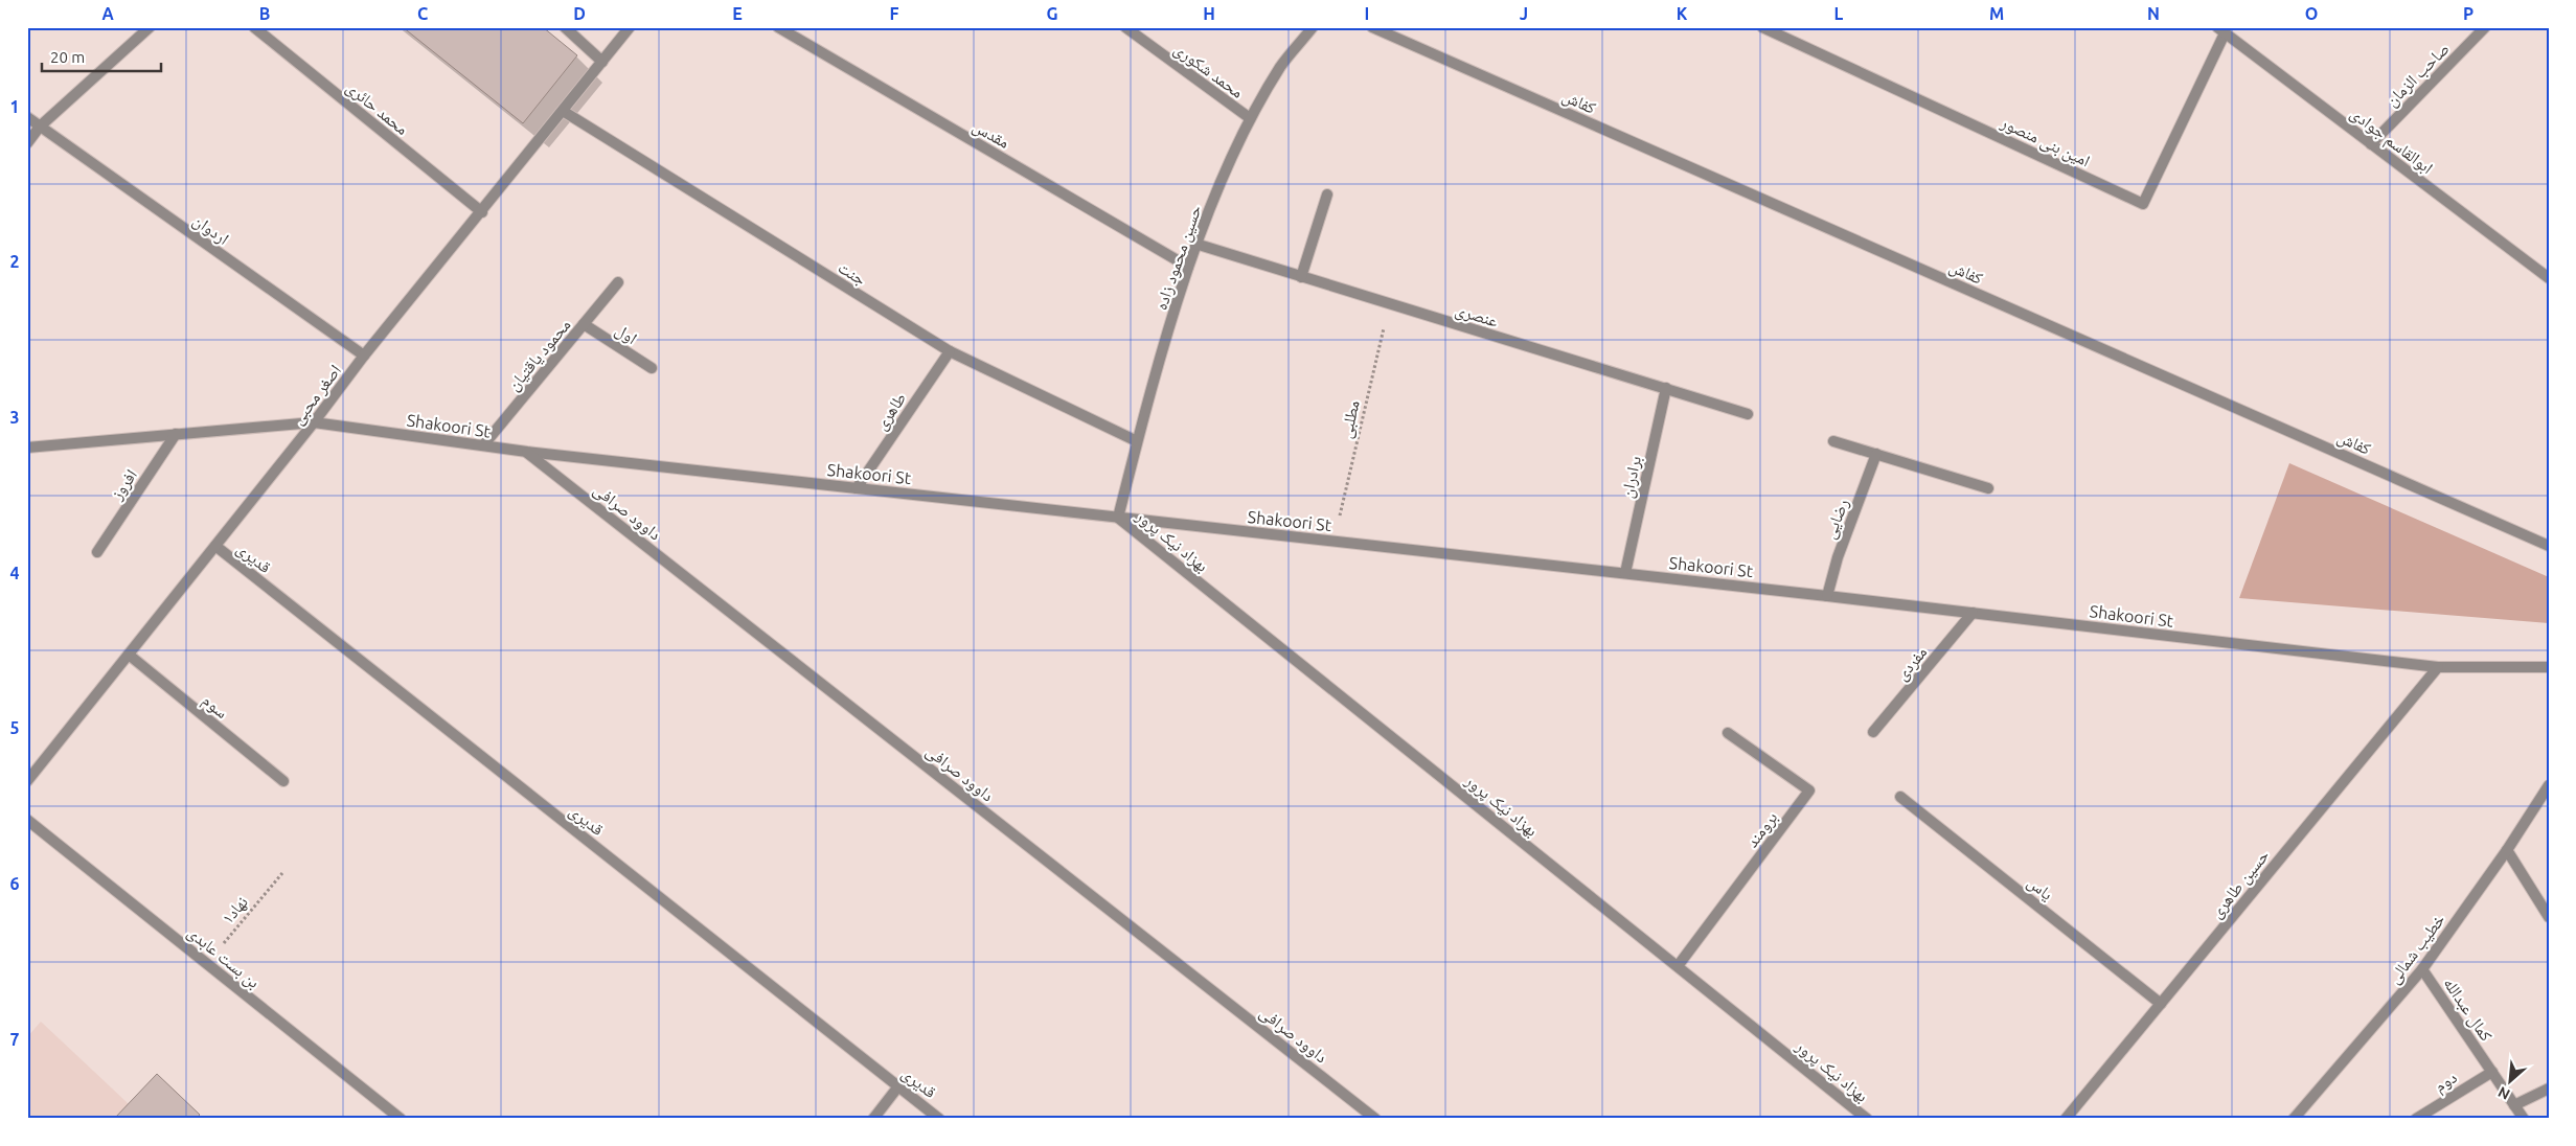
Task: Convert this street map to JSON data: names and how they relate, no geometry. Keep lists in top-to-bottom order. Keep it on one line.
{"streets":{"street":["محمد شکوری","صاحب الزمان","کفاش","محمد حائری","مقدس","ابوالقاسم جوادی","امین بنی منصور","اردوان","حسین محمود زاده","جنت","عنصری","اول","محمود یاقتیان","اصغر محبی","طاهری","Shakoori St","برادران","افروز","داوود صرافی","رضایی","بهزاد نیک پرور","قدیری","مفردی","سوم","برومند","حسین طاهری","یاس","خطیب شمالی","بن بست عابدی","کمال عبدالله","دوم"],"path":["مطلبی","نهاد۱"]},"crossings":[["محمد شکوری","حسین محمود زاده"],["صاحب الزمان","ابوالقاسم جوادی"],["محمد حائری","اصغر محبی"],["مقدس","حسین محمود زاده"],["ابوالقاسم جوادی","امین بنی منصور"],["اردوان","اصغر محبی"],["حسین محمود زاده","جنت"],["حسین محمود زاده","عنصری"],["حسین محمود زاده","Shakoori St"],["حسین محمود زاده","بهزاد نیک پرور"],["جنت","اصغر محبی"],["جنت","طاهری"],["عنصری","مطلبی"],["عنصری","برادران"],["اول","محمود یاقتیان"],["محمود یاقتیان","Shakoori St"],["اصغر محبی","Shakoori St"],["اصغر محبی","قدیری"],["اصغر محبی","سوم"],["طاهری","Shakoori St"],["مطلبی","Shakoori St"],["Shakoori St","برادران"],["Shakoori St","افروز"],["Shakoori St","داوود صرافی"],["Shakoori St","رضایی"],["Shakoori St","بهزاد نیک پرور"],["Shakoori St","مفردی"],["Shakoori St","حسین طاهری"],["بهزاد نیک پرور","برومند"],["حسین طاهری","یاس"],["نهاد۱","بن بست عابدی"],["خطیب شمالی","کمال عبدالله"],["کمال عبدالله","دوم"]],"scale_bar":"20 m","north":"bottom left","grid":{"columns":["A","B","C","D","E","F","G","H","I","J","K","L","M","N","O","P"],"rows":["1","2","3","4","5","6","7"]}}
